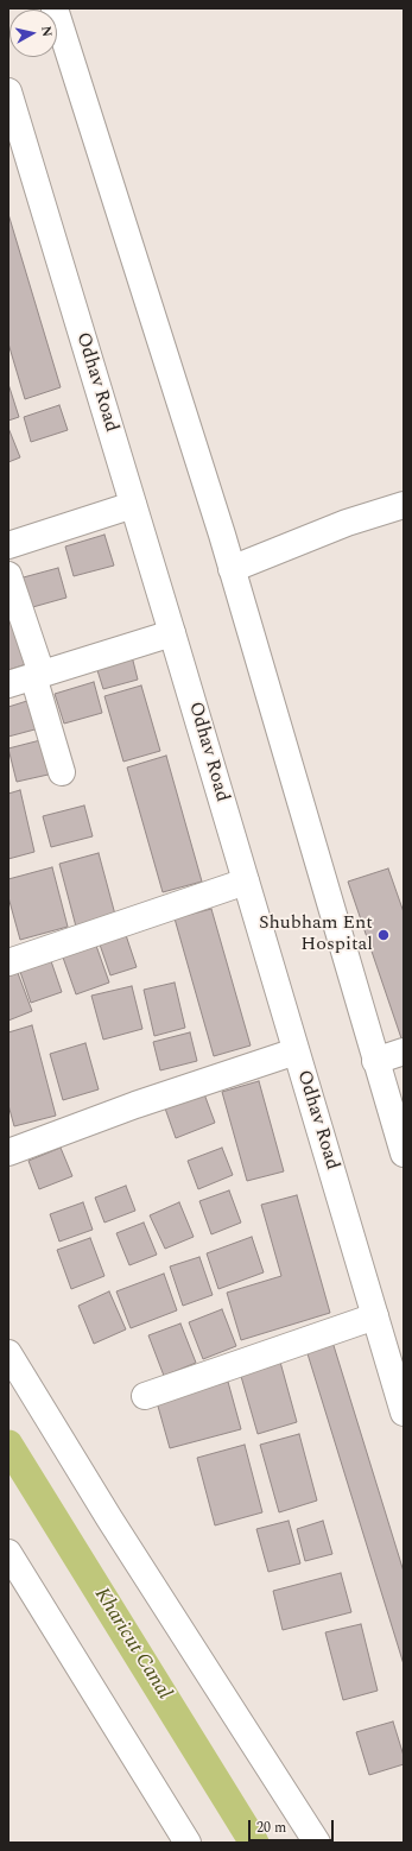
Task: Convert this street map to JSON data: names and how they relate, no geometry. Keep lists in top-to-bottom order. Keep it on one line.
{"streets":{"main road":["Odhav Road"]},"water":["Kharicut Canal"],"places":["Shubham Ent Hospital"],"scale_bar":"20 m","north":"right"}
